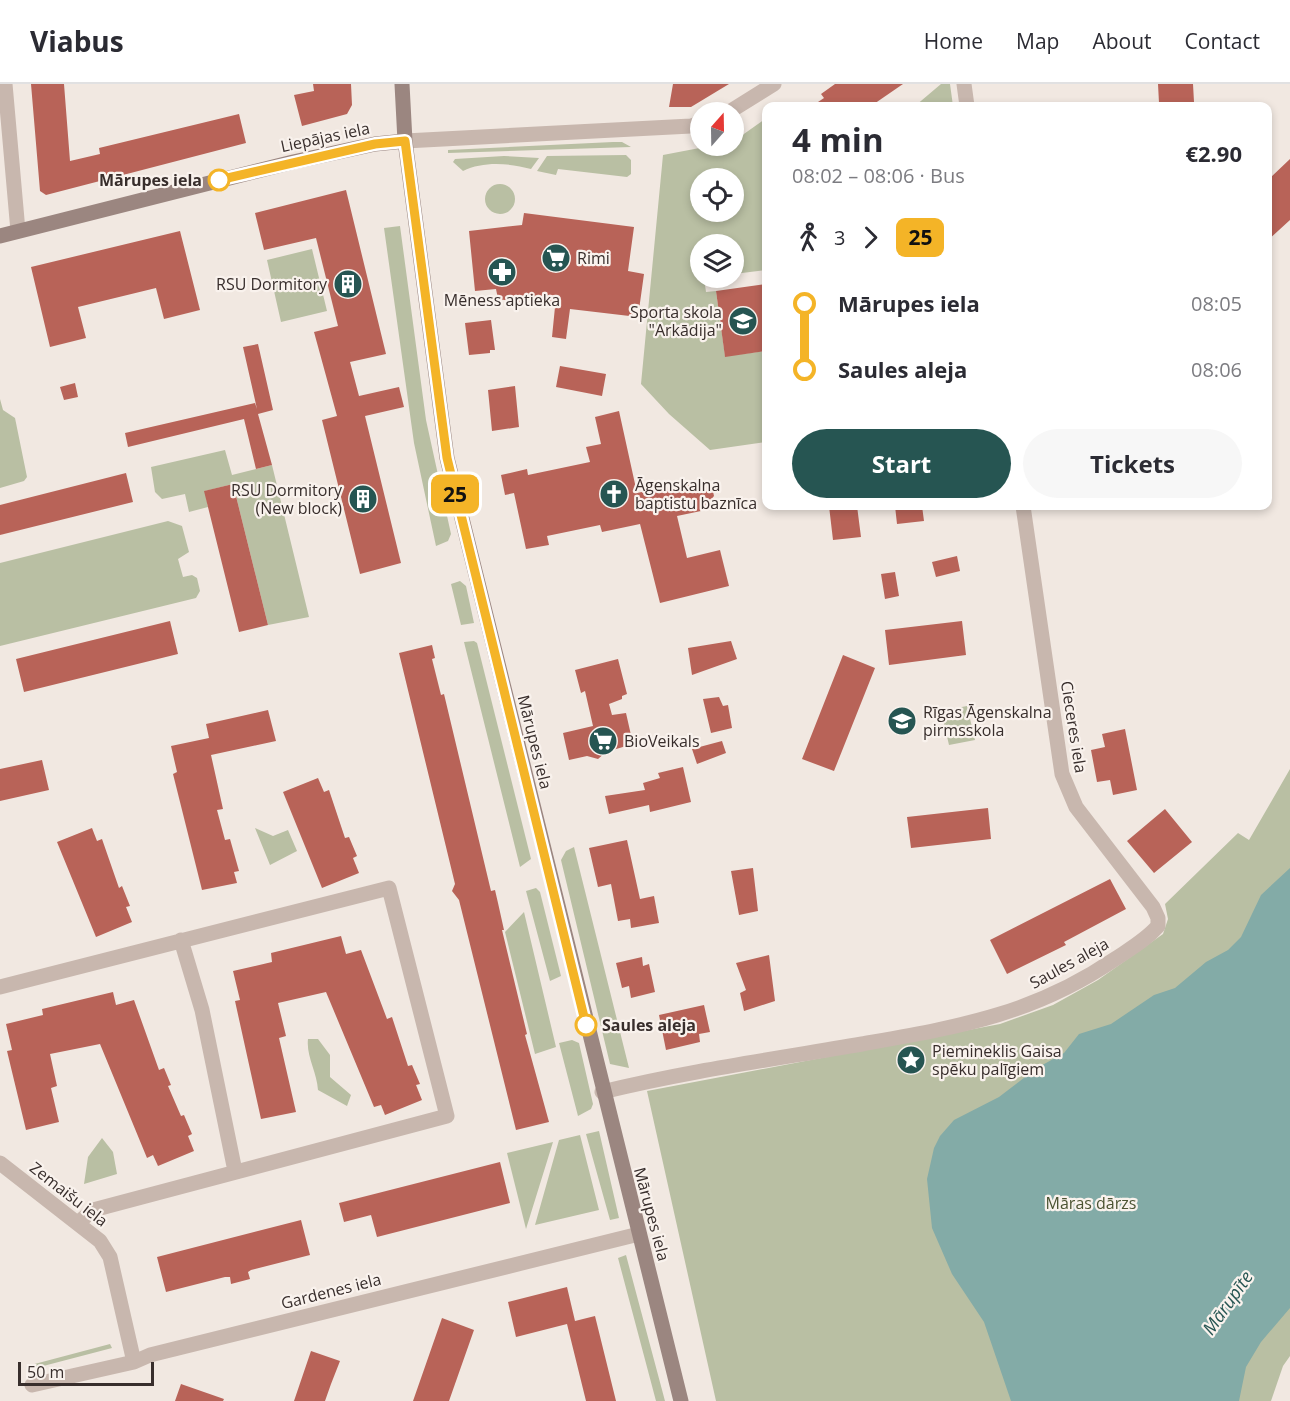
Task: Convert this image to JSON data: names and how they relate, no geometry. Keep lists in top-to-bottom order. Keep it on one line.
{"streets":{"street":["Liepājas iela","Cieceres iela","Mārupes iela","Saules aleja","Zemaišu iela","Gardenes iela"]},"crossings":[["Liepājas iela","Mārupes iela"],["Cieceres iela","Saules aleja"],["Mārupes iela","Saules aleja"],["Mārupes iela","Gardenes iela"],["Zemaišu iela","Gardenes iela"]],"water":["Mārupīte"],"parks":["Māras dārzs"],"places":{"other":["Mārupes iela","Saules aleja"],"supermarket":["Rimi","BioVeikals"],"pharmacy":["Mēness aptieka"],"building":["RSU Dormitory","RSU Dormitory (New block)"],"school or university":["Sporta skola \"Arkādija\"","Rīgas Āgenskalna pirmsskola"],"church":["Āgenskalna baptistu baznīca"],"place":["Piemineklis Gaisa spēku palīgiem"]},"lines":["bus line 25"],"scale_bar":"50 m","north":"top","page":{"header":"Viabus","nav":["Home","Map","About","Contact"],"on_map":"25","heading":["4 min","08:02 – 08:06 · Bus","€2.90"],"legs":["3","25"],"list":[{"name":"Mārupes iela","value":"08:05"},{"name":"Saules aleja","value":"08:06"}],"buttons":["Start","Tickets"],"scale":"50 m"}}
